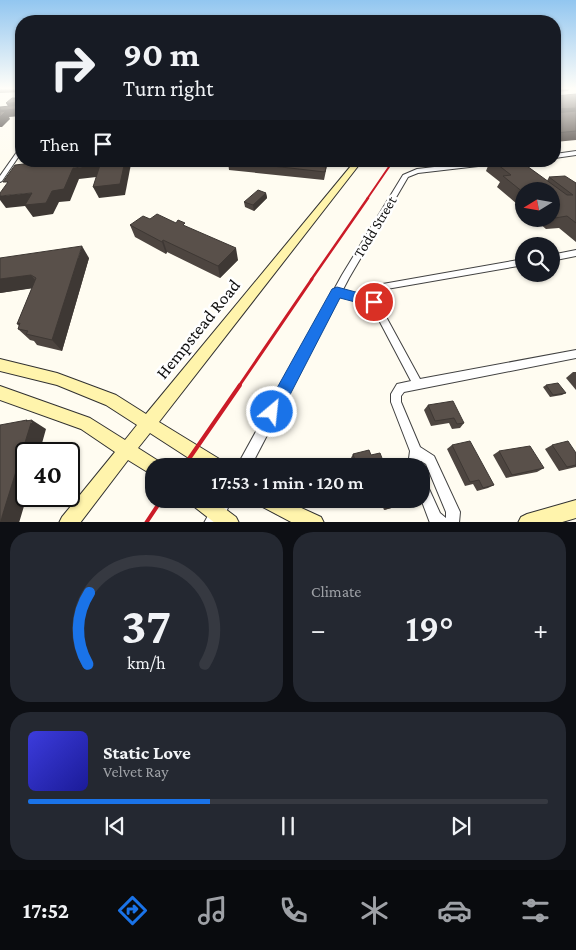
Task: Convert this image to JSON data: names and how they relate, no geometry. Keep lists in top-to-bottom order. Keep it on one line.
{"streets":{"main road":["Hempstead Road"],"street":["Todd Street"]},"north":"left","page":{"turn":["90 m","Turn right"],"then":"Then","limit":"40","trip":"17:53 · 1 min · 120 m","tile":"Climate","heat":["−","19°","+"],"song":["Static Love","Velvet Ray"],"tabs":"17:52","gauge":["37","km/h"]}}
